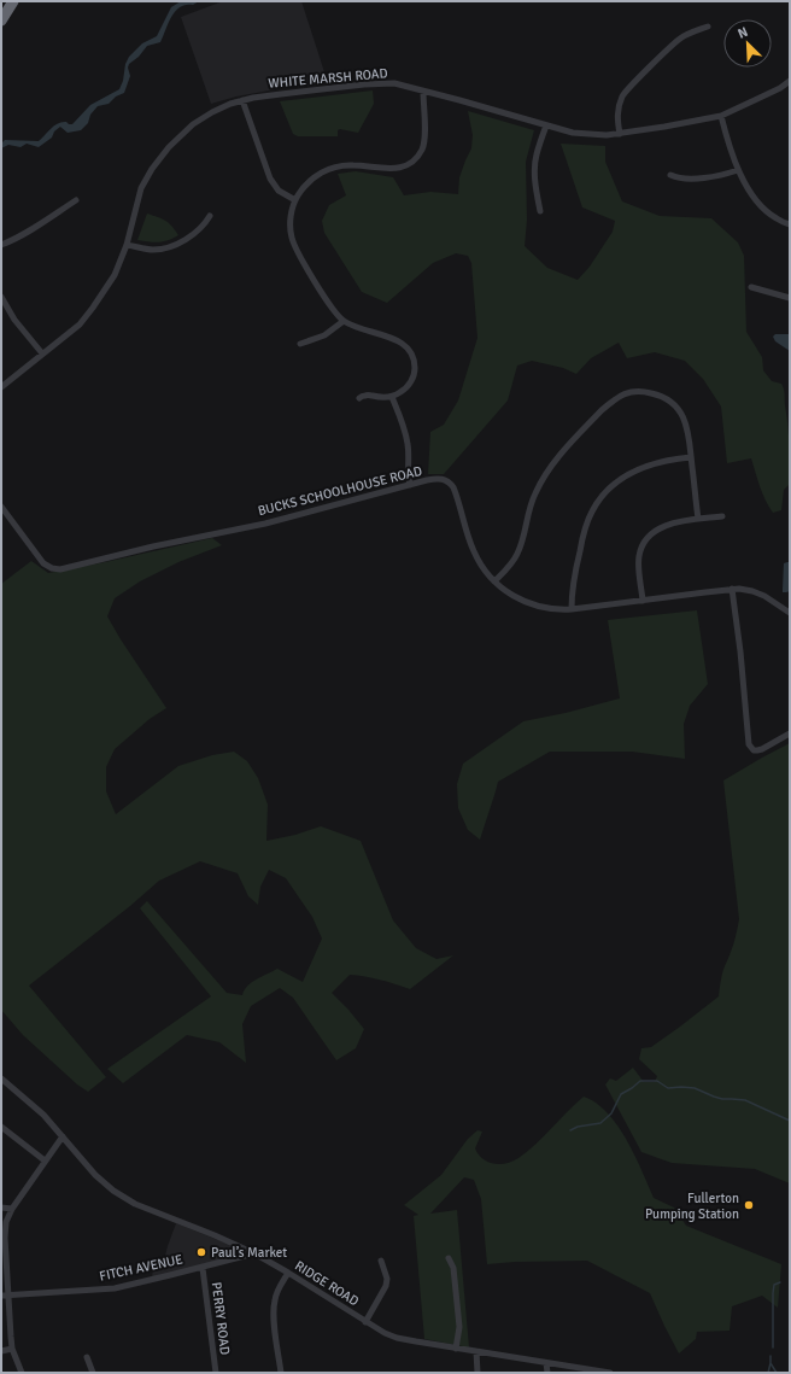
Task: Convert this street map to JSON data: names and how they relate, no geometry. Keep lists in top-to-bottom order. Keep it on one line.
{"streets":{"street":["WHITE MARSH ROAD","BUCKS SCHOOLHOUSE ROAD","FITCH AVENUE","RIDGE ROAD","PERRY ROAD"]},"crossings":[["FITCH AVENUE","RIDGE ROAD"],["FITCH AVENUE","PERRY ROAD"]],"places":["Fullerton Pumping Station","Paul’s Market"],"north":"top left"}
